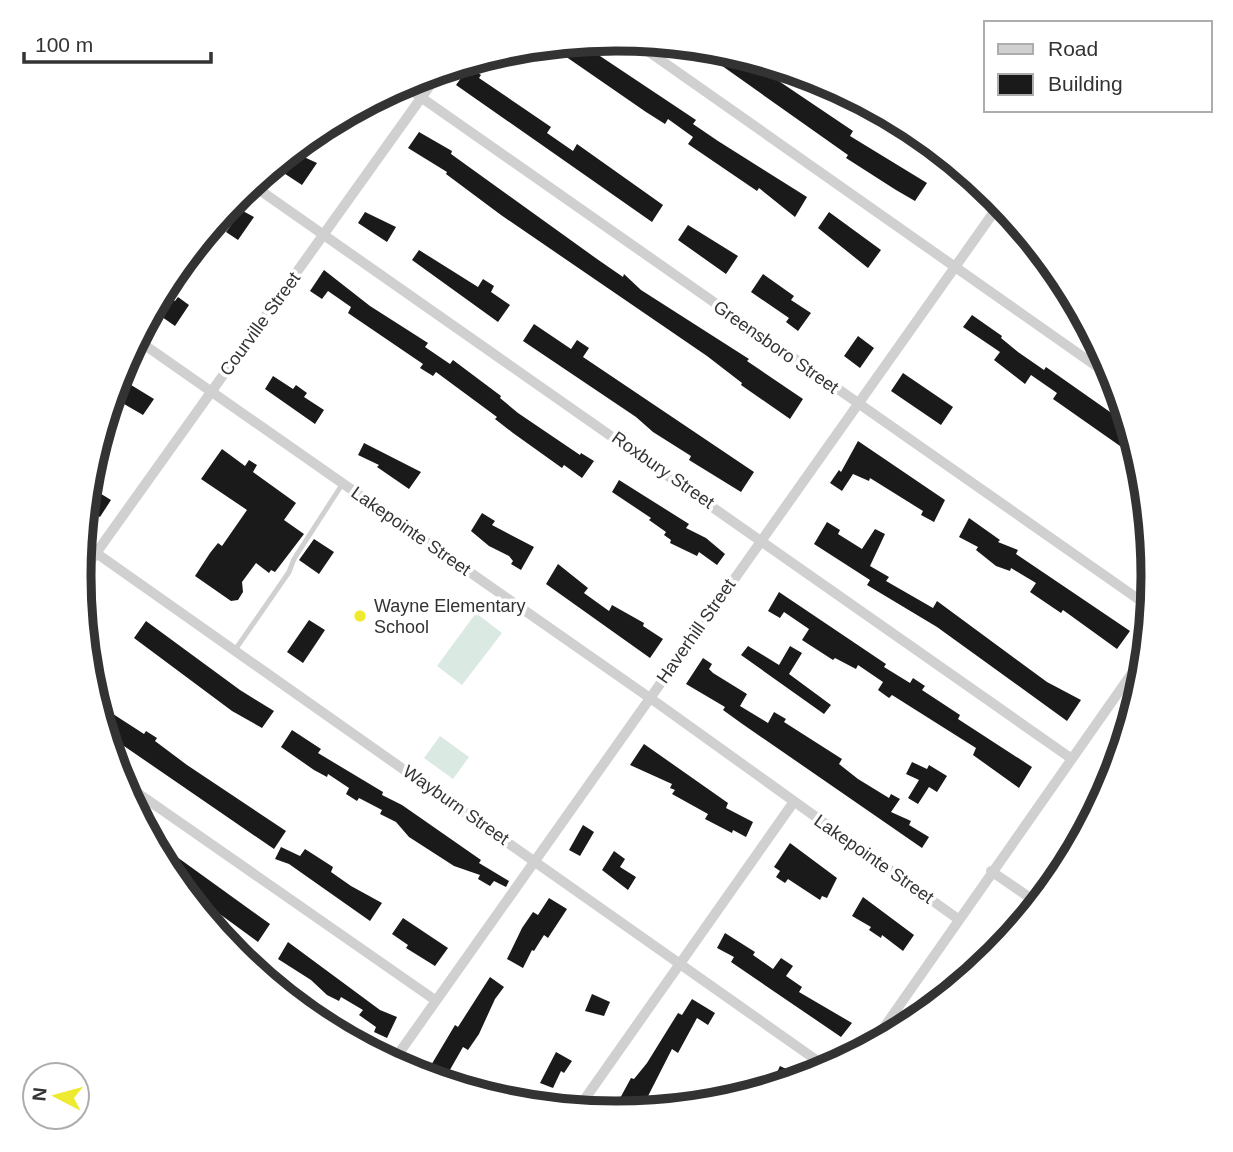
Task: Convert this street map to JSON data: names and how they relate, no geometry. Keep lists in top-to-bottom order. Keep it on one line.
{"streets":{"street":["Courville Street","Greensboro Street","Roxbury Street","Lakepointe Street","Haverhill Street","Wayburn Street"]},"crossings":[["Courville Street","Greensboro Street"],["Courville Street","Roxbury Street"],["Courville Street","Lakepointe Street"],["Courville Street","Wayburn Street"],["Greensboro Street","Haverhill Street"],["Roxbury Street","Haverhill Street"],["Lakepointe Street","Haverhill Street"],["Haverhill Street","Wayburn Street"]],"places":["Wayne Elementary School"],"legend":["Road","Building"],"scale_bar":"100 m","north":"left"}
